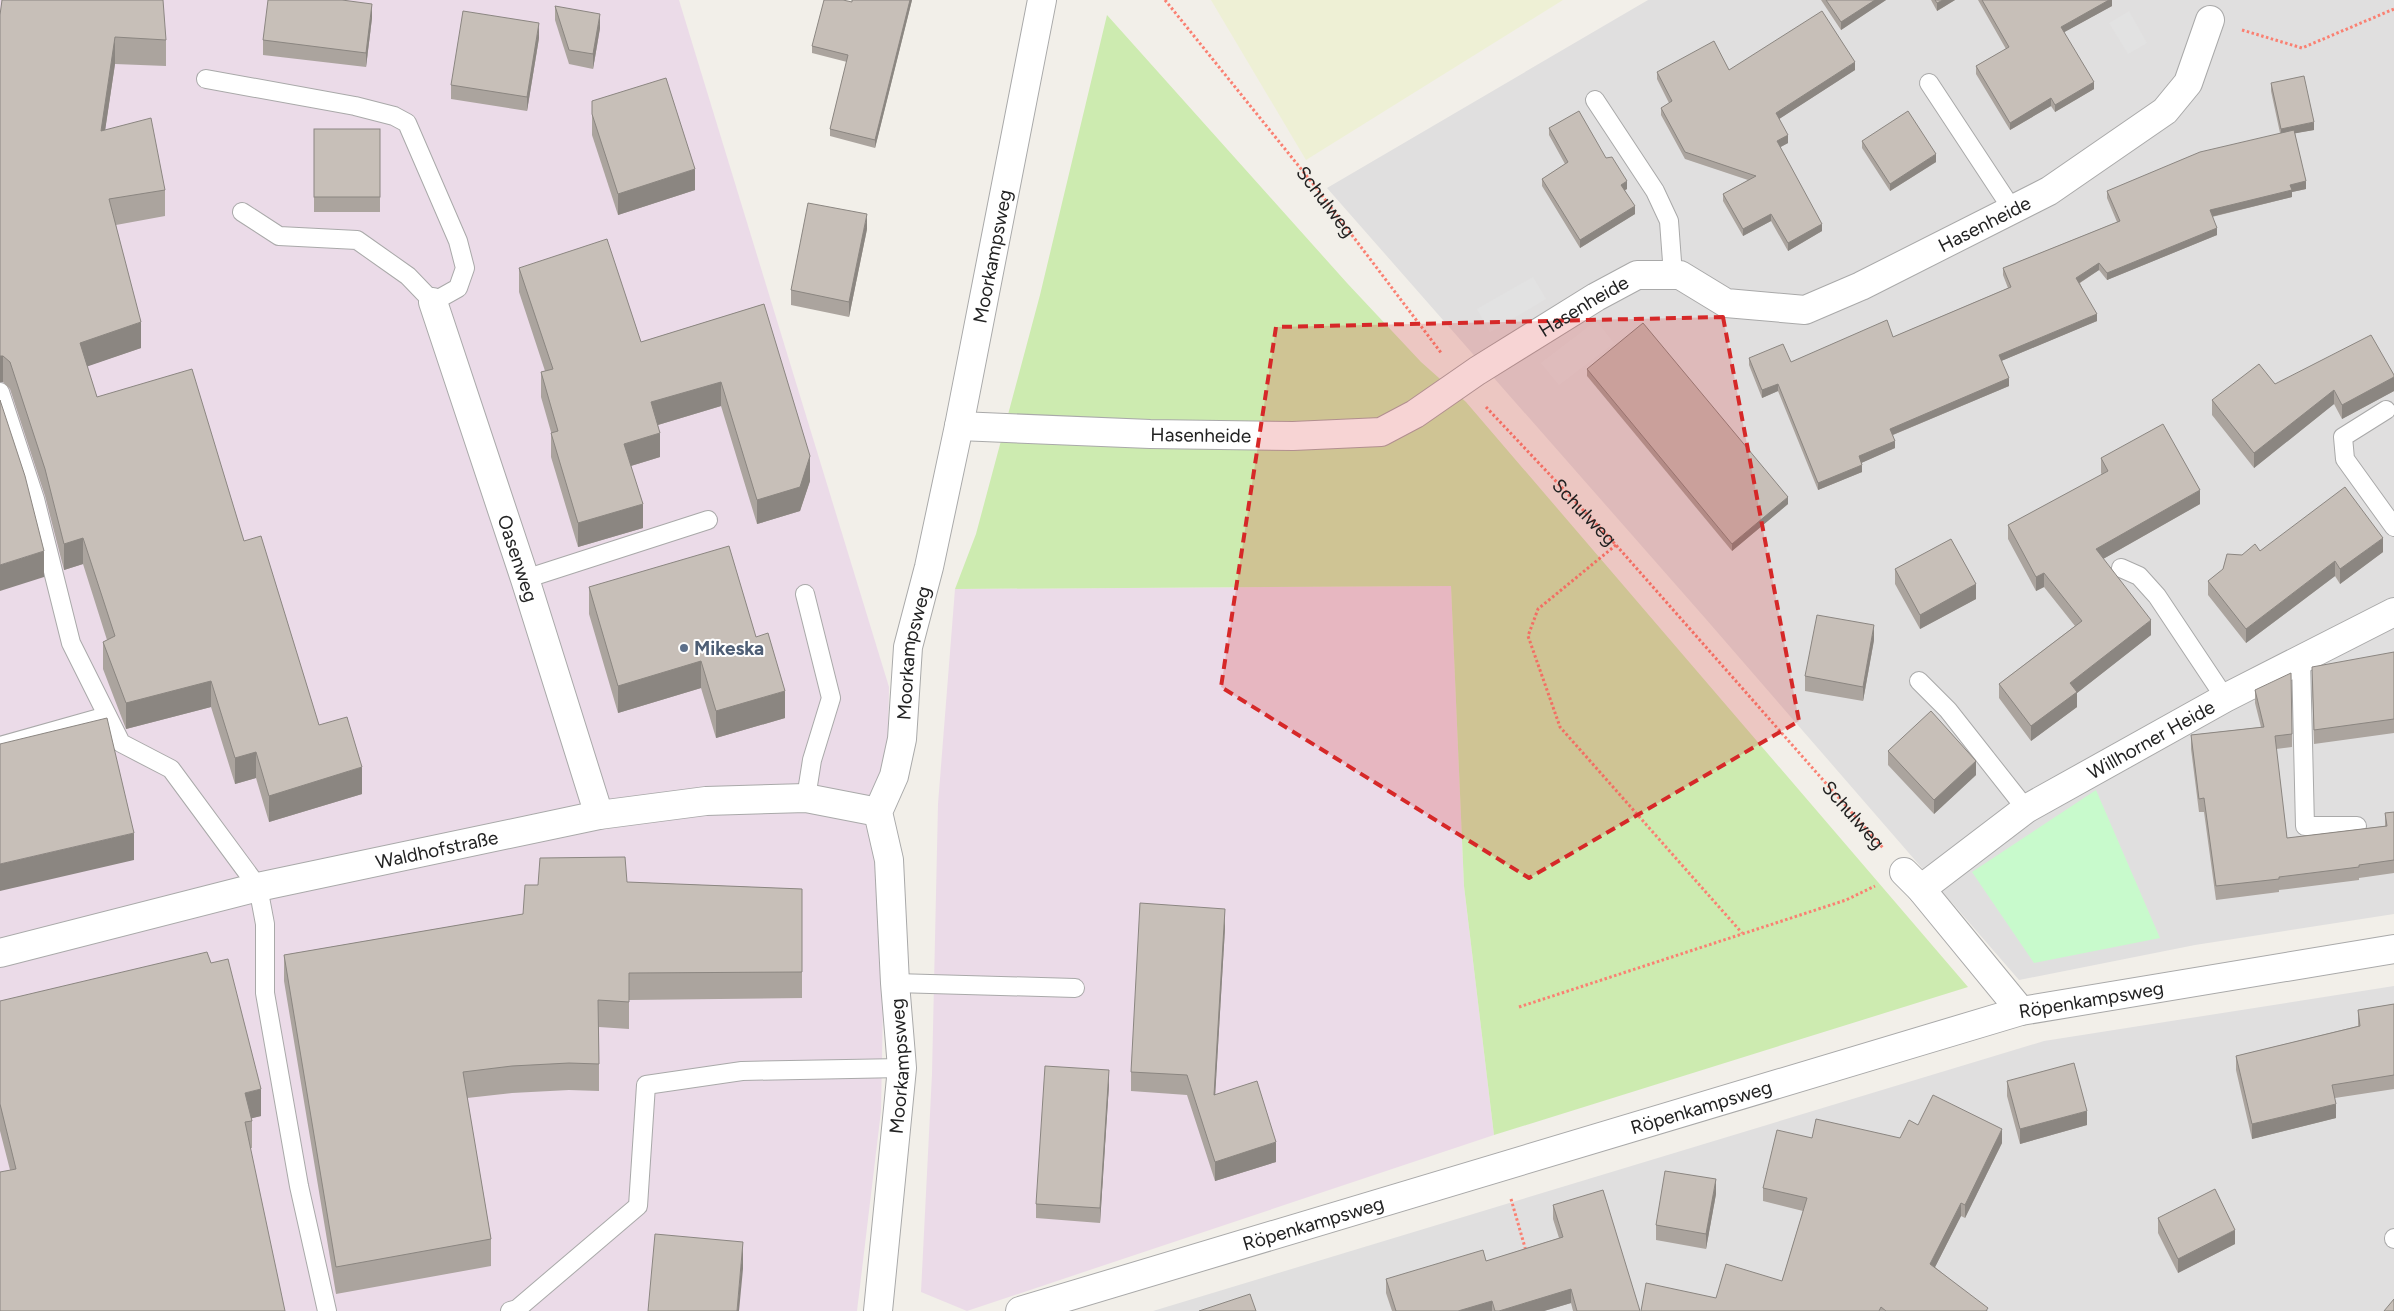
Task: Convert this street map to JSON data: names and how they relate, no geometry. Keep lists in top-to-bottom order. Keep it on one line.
{"streets":{"street":["Hasenheide","Moorkampsweg","Oasenweg","Willhorner Heide","Waldhofstraße","Röpenkampsweg"],"path":["Schulweg"]},"crossings":[["Schulweg","Hasenheide"],["Schulweg","Willhorner Heide"],["Hasenheide","Moorkampsweg"],["Moorkampsweg","Waldhofstraße"],["Oasenweg","Waldhofstraße"]],"places":["Mikeska"]}
